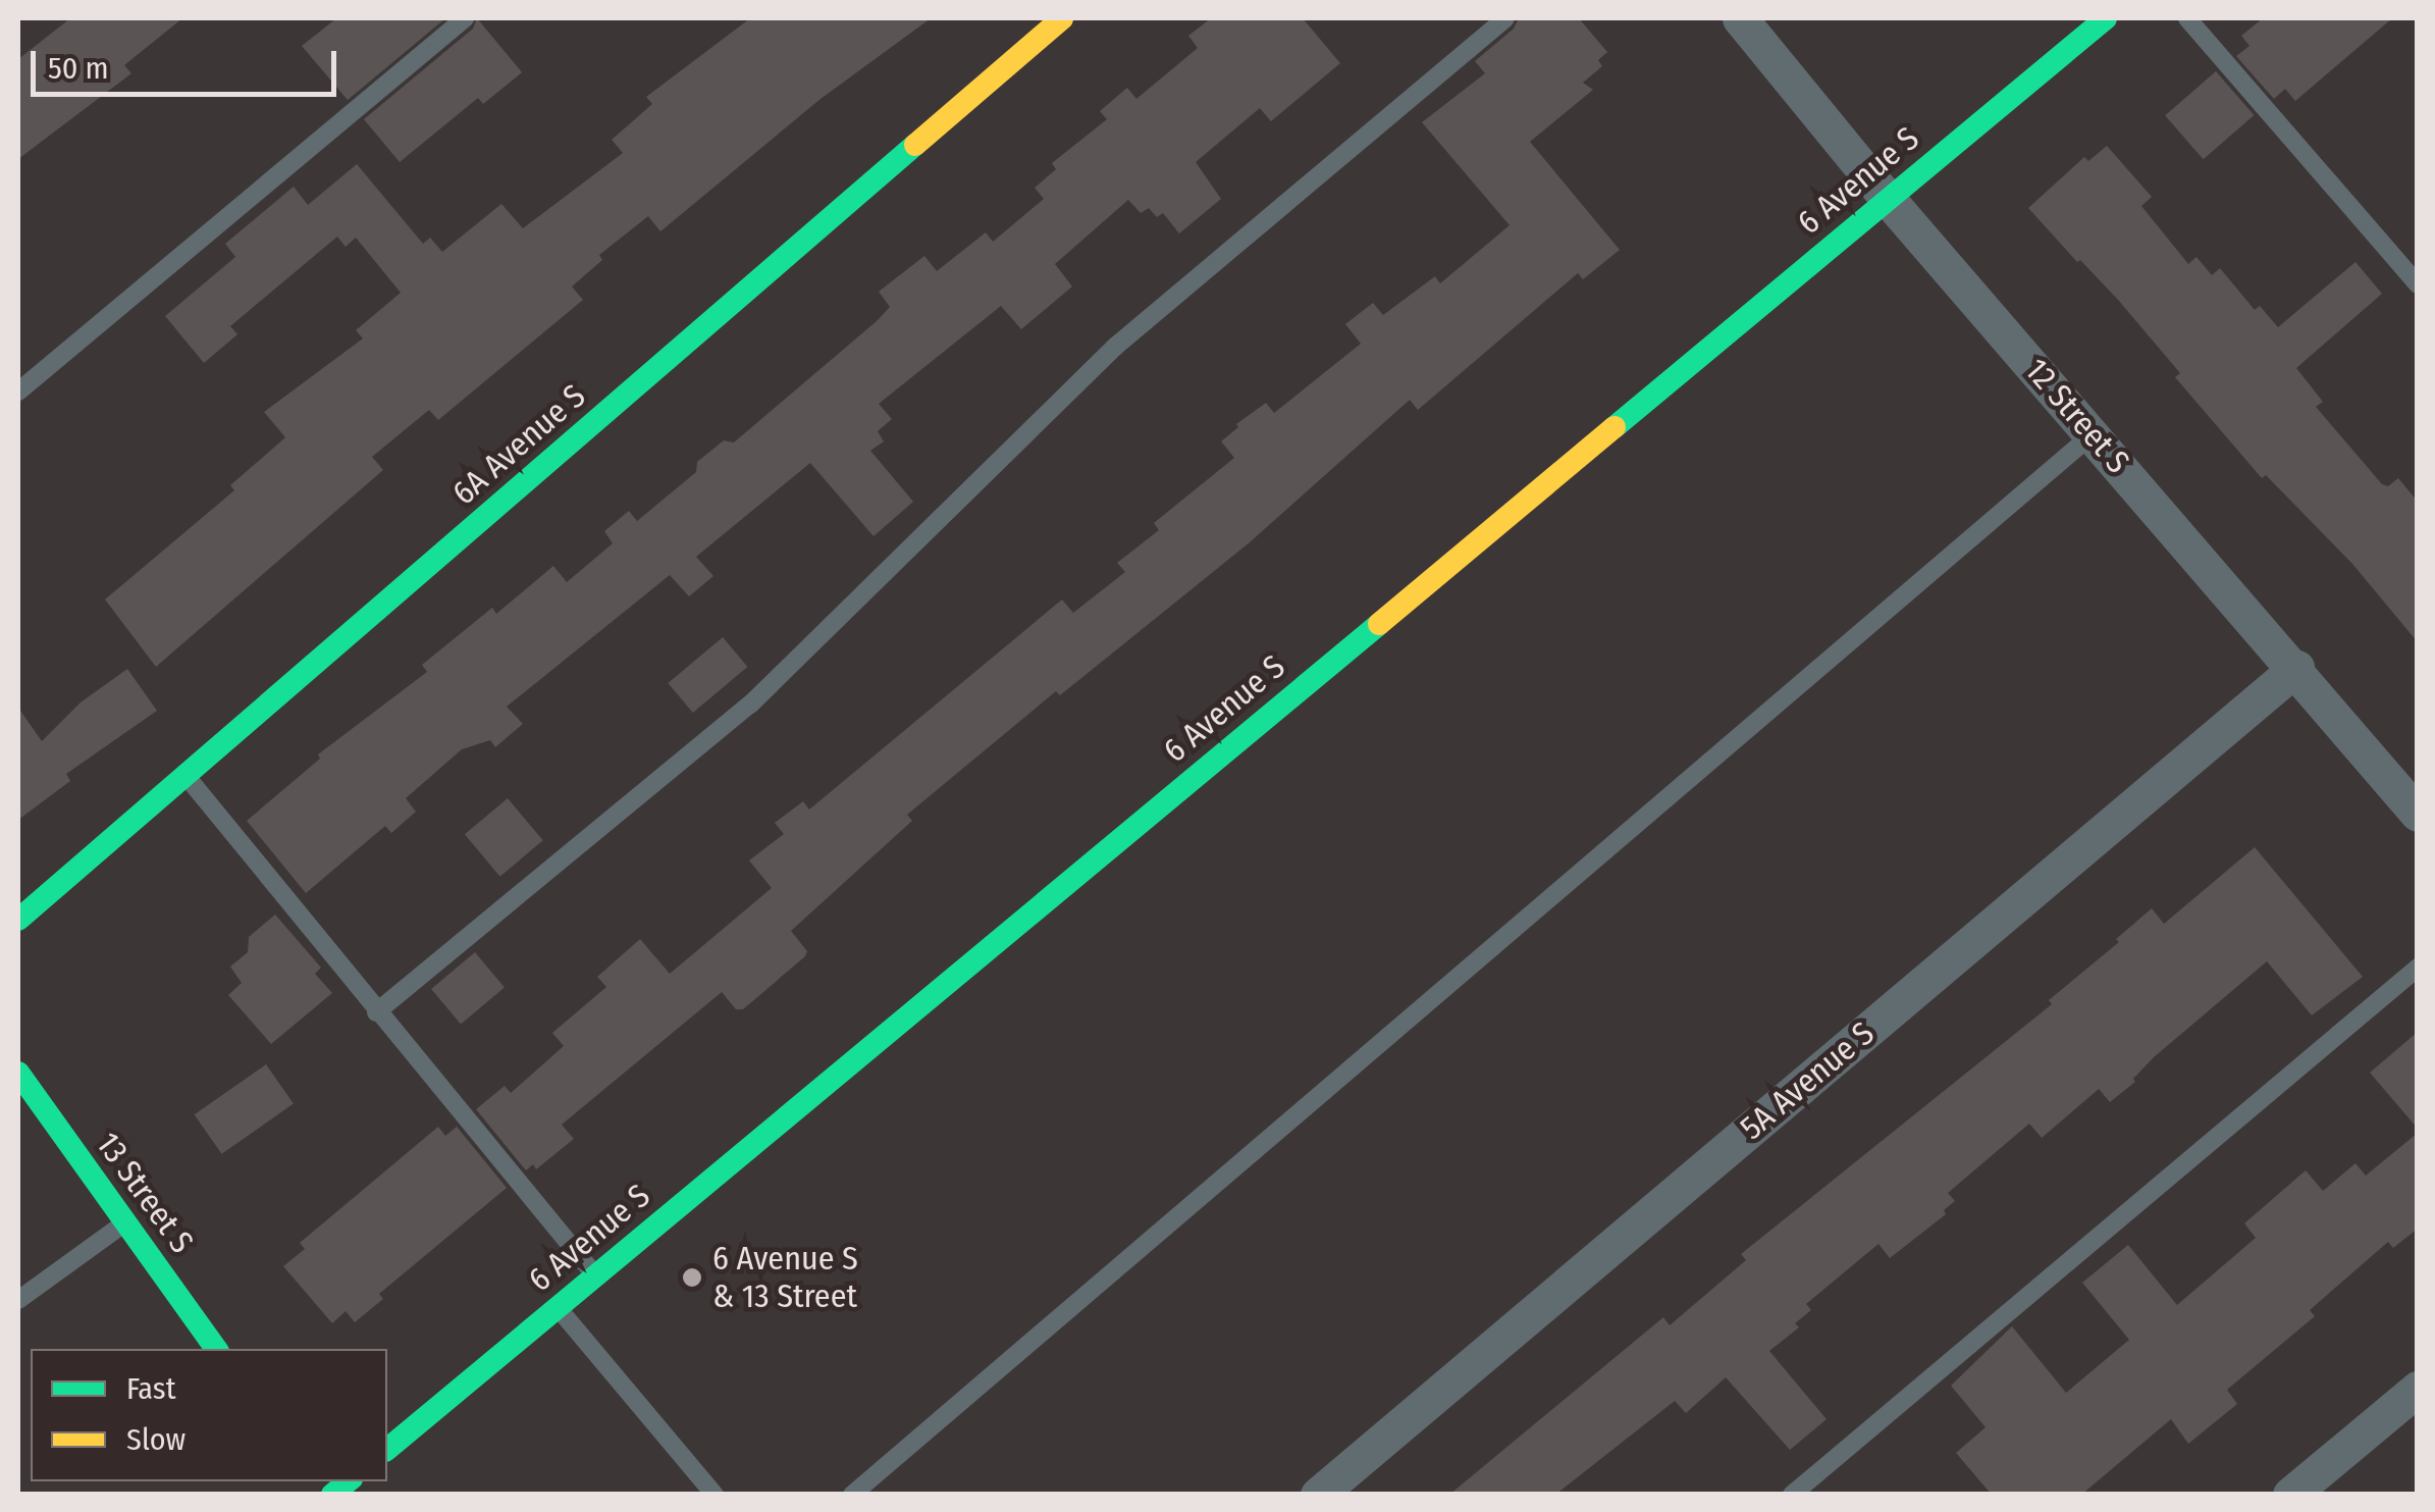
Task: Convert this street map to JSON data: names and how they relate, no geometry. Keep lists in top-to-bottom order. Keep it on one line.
{"streets":{"main road":["6 Avenue S","6A Avenue S","13 Street S"],"street":["12 Street S","5A Avenue S"]},"crossings":[["6 Avenue S","12 Street S"],["12 Street S","5A Avenue S"]],"places":["6 Avenue S & 13 Street"],"legend":["Fast","Slow"],"scale_bar":"50 m"}
